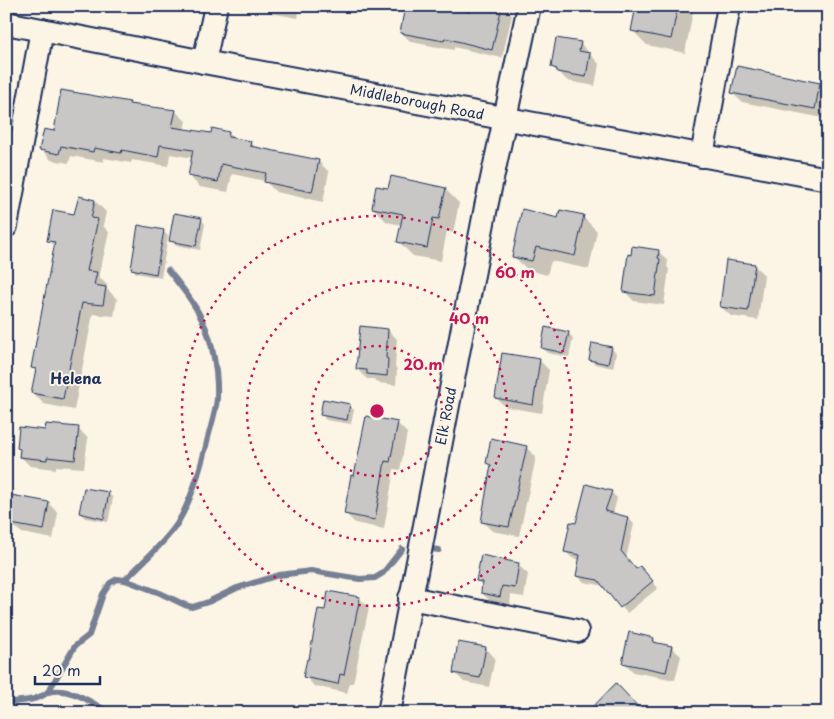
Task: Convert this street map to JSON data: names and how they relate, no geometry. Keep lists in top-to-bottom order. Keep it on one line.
{"streets":{"street":["Middleborough Road","Elk Road"]},"crossings":[["Middleborough Road","Elk Road"]],"districts":["Helena"],"scale_bar":"20 m","rings":["60 m","40 m","20 m"]}
